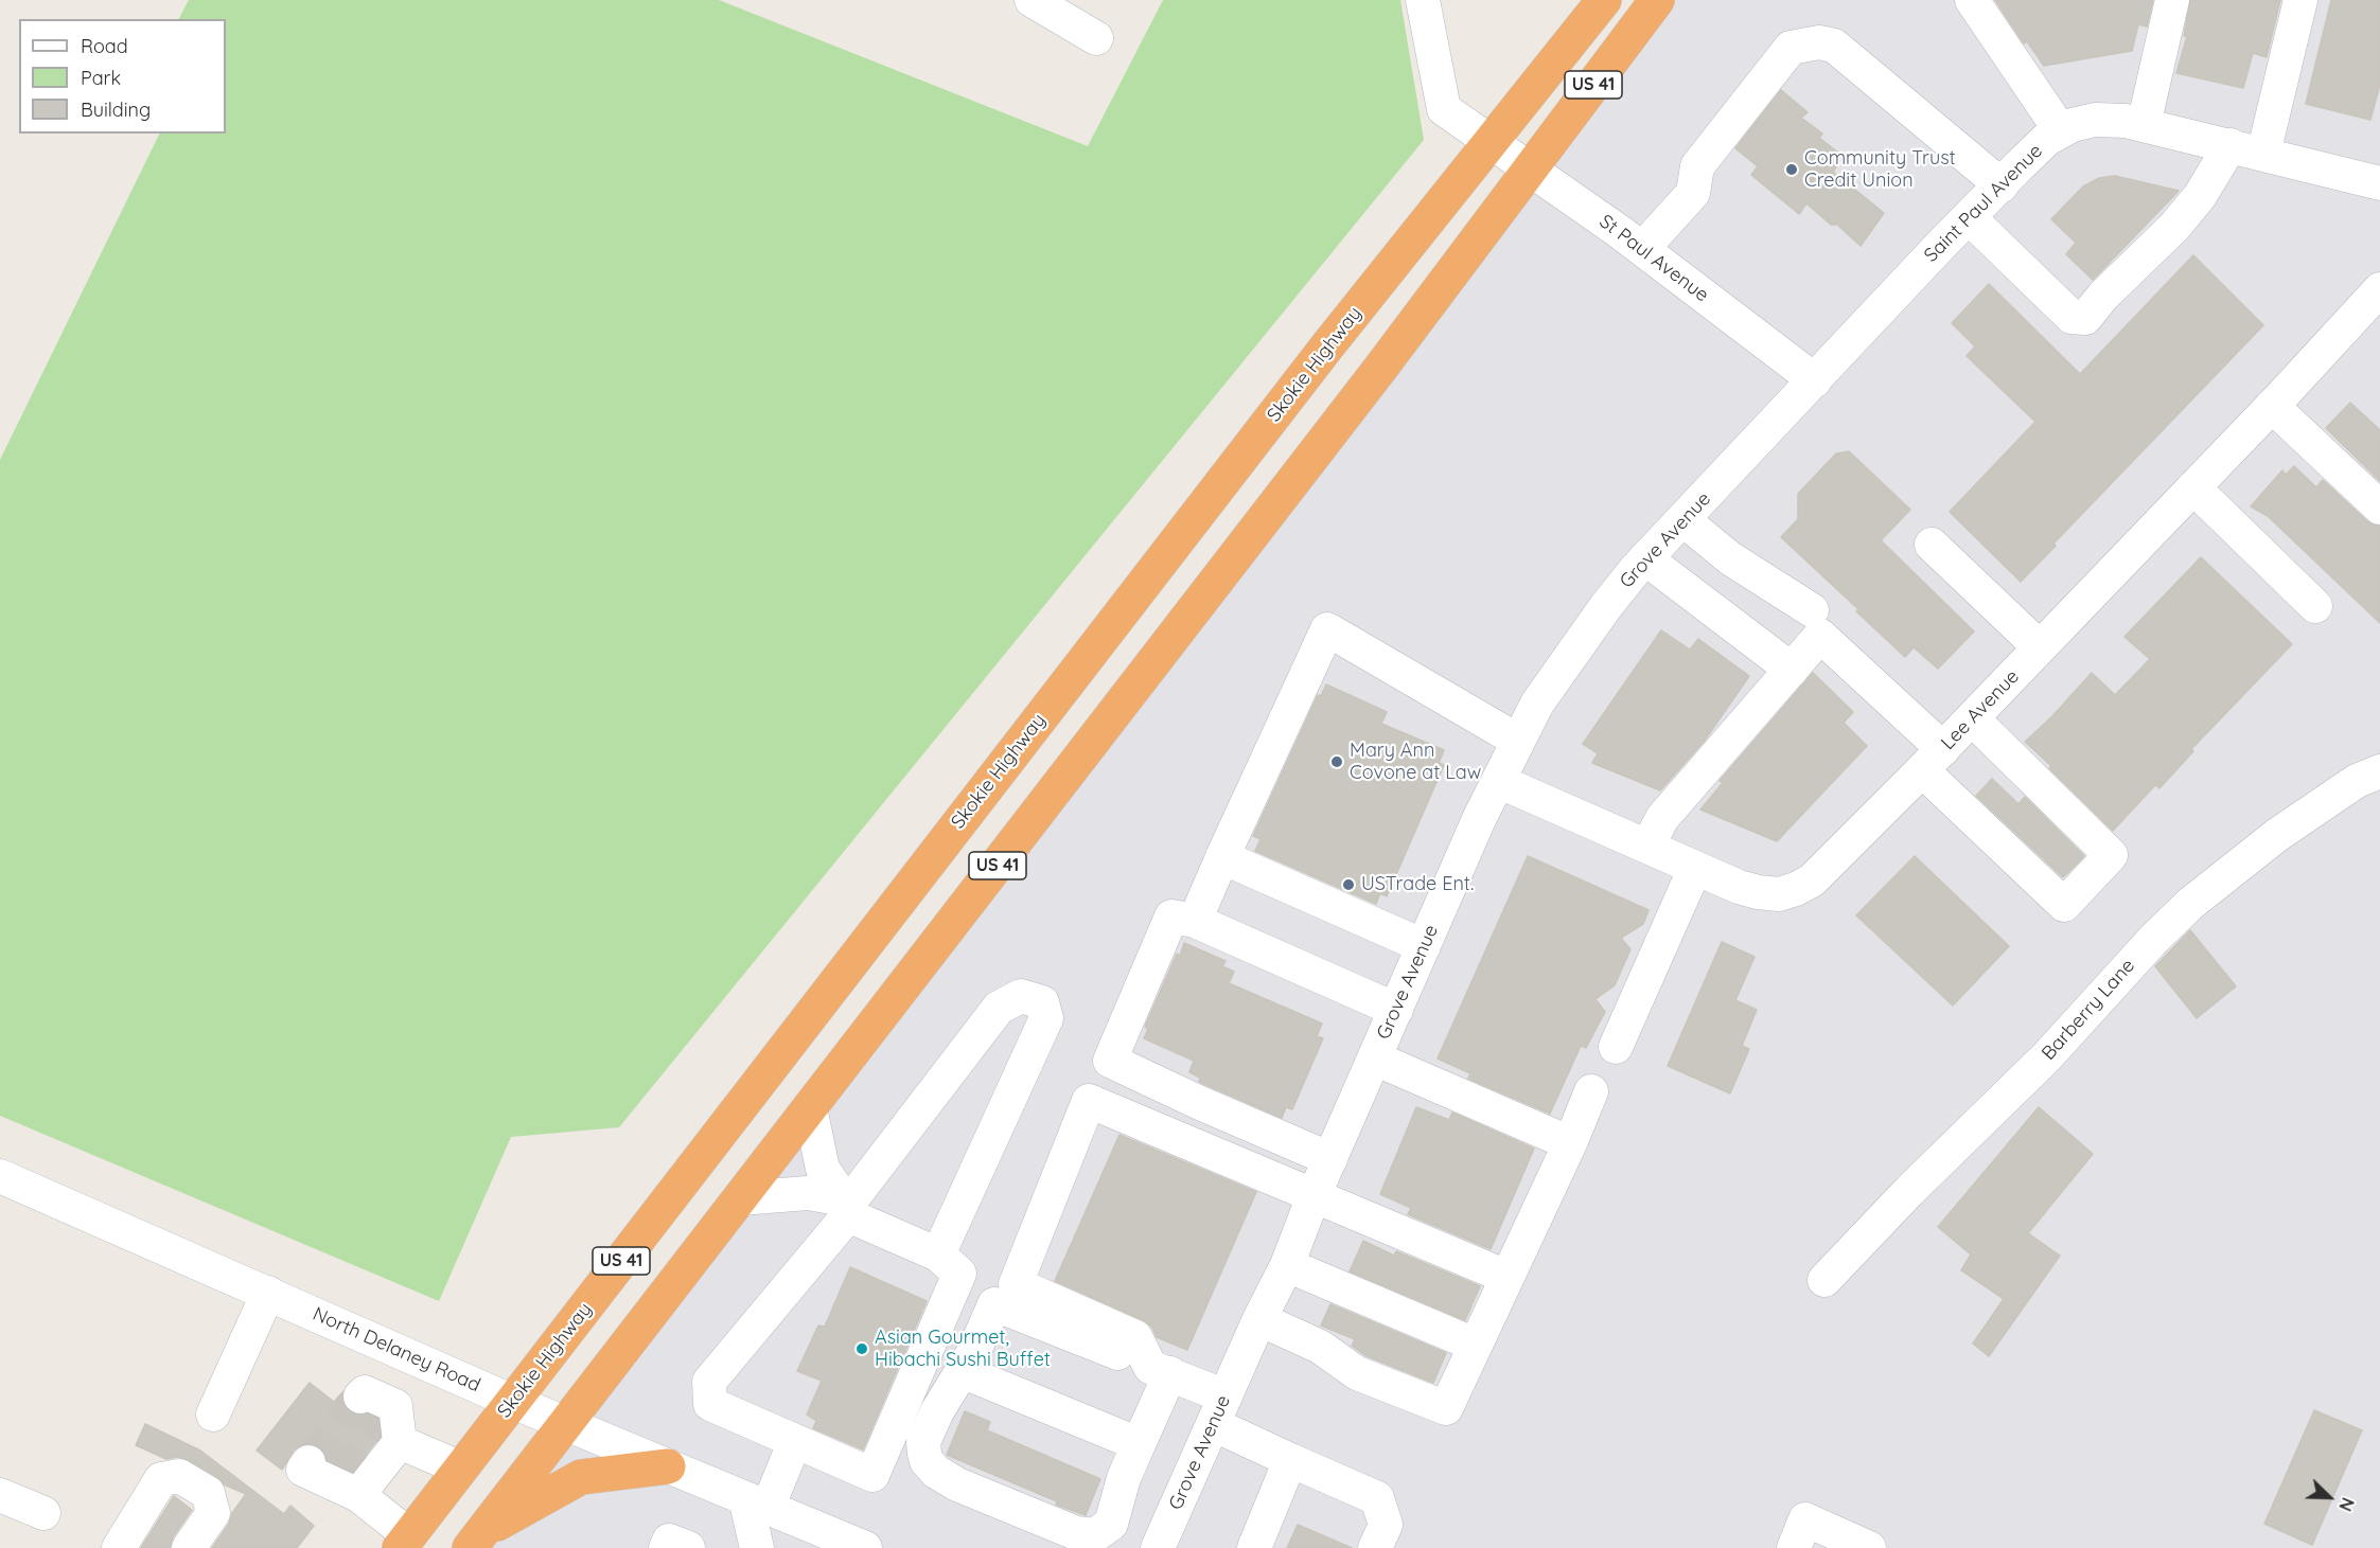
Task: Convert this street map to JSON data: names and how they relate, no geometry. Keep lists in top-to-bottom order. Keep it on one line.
{"streets":{"highway":["US 41","Skokie Highway"],"street":["Saint Paul Avenue","St Paul Avenue","Grove Avenue","Lee Avenue","Barberry Lane","North Delaney Road"]},"crossings":[["US 41","St Paul Avenue"],["US 41","North Delaney Road"],["Saint Paul Avenue","St Paul Avenue"],["Saint Paul Avenue","Grove Avenue"],["St Paul Avenue","Skokie Highway"],["St Paul Avenue","Grove Avenue"],["Skokie Highway","North Delaney Road"],["Grove Avenue","Lee Avenue"]],"places":["Community Trust Credit Union","Mary Ann Covone at Law","USTrade Ent.","Asian Gourmet, Hibachi Sushi Buffet"],"legend":["Road","Park","Building"],"north":"bottom right"}
